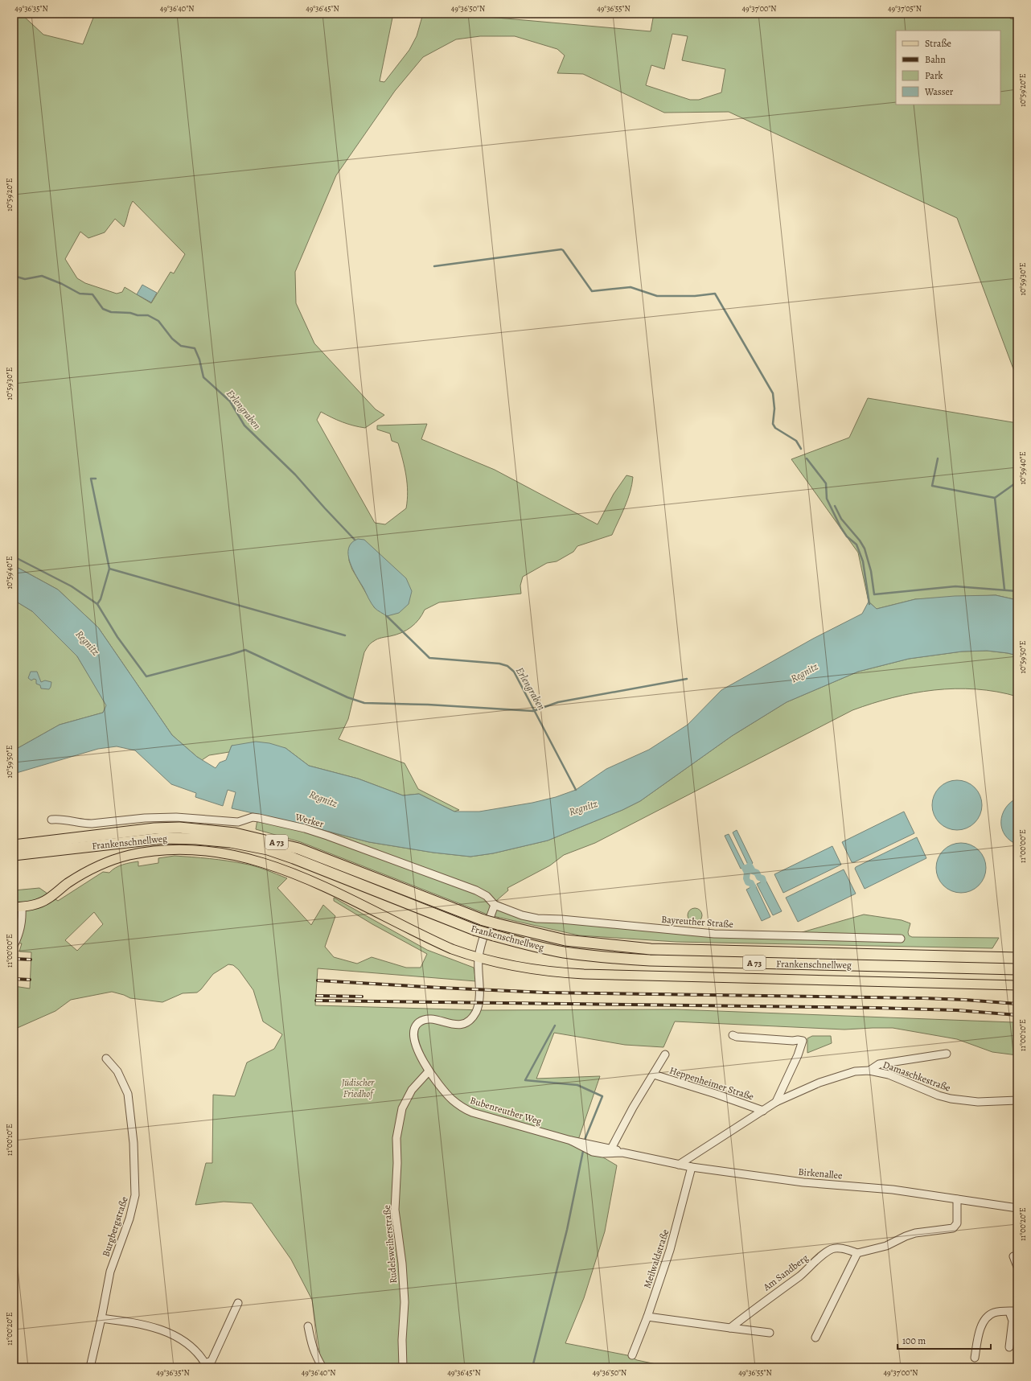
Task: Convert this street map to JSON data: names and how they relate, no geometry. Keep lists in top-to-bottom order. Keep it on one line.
{"streets":{"highway":["Frankenschnellweg","A 73"],"street":["Werker","Bayreuther Straße","Damaschkestraße","Heppenheimer Straße","Bubenreuther Weg","Birkenallee","Burgbergstraße","Rudelsweiherstraße","Meilwaldstraße","Am Sandberg"]},"crossings":[["Werker","Bayreuther Straße"],["Damaschkestraße","Heppenheimer Straße"],["Damaschkestraße","Birkenallee"],["Heppenheimer Straße","Birkenallee"],["Bubenreuther Weg","Birkenallee"],["Bubenreuther Weg","Rudelsweiherstraße"],["Birkenallee","Meilwaldstraße"],["Birkenallee","Am Sandberg"]],"water":["Erlengraben","Regnitz"],"parks":["Jüdischer Friedhof"],"legend":["Straße","Bahn","Park","Wasser"],"scale_bar":"100 m","coordinates":["49°36'35\"N","49°36'40\"N","49°36'45\"N","49°36'50\"N","49°36'55\"N","49°37'00\"N","49°37'05\"N","10°59'20\"E","10°59'30\"E","10°59'40\"E","10°59'50\"E","11°00'00\"E","11°00'10\"E","11°00'20\"E"]}
